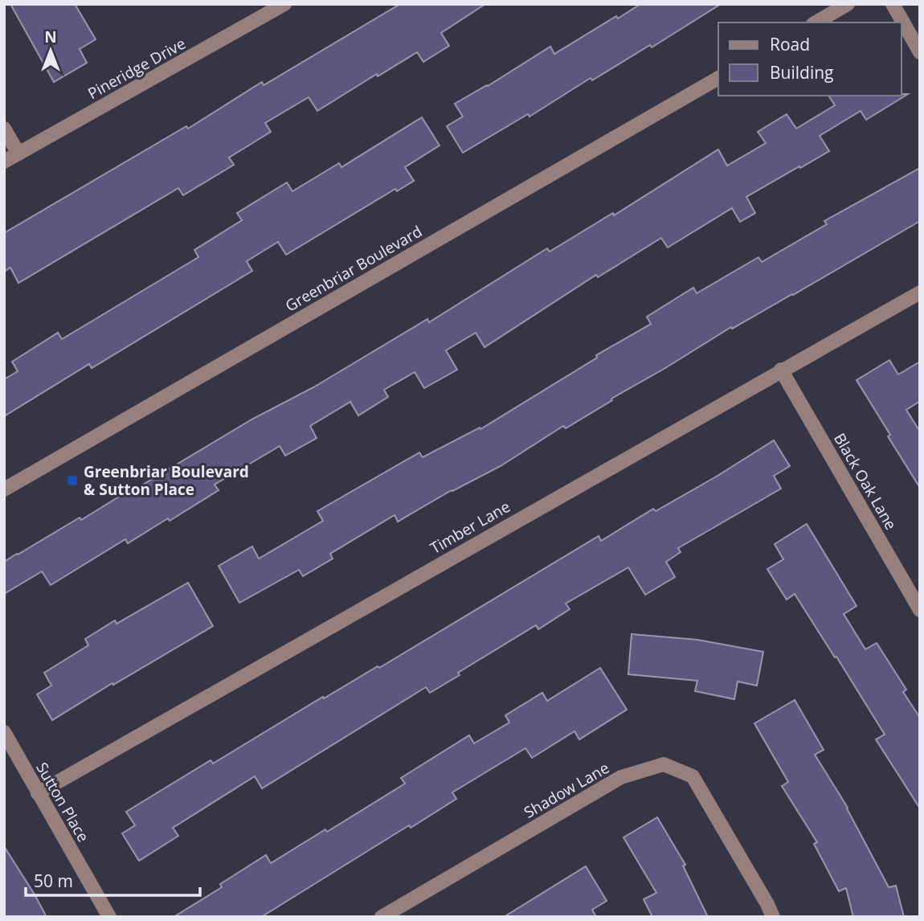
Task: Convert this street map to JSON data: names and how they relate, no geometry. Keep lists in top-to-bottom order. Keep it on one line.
{"streets":{"street":["Pineridge Drive","Greenbriar Boulevard","Black Oak Lane","Timber Lane","Shadow Lane","Sutton Place"]},"crossings":[["Black Oak Lane","Timber Lane"],["Timber Lane","Sutton Place"]],"places":{"transit":["Greenbriar Boulevard & Sutton Place"]},"legend":["Road","Building"],"scale_bar":"50 m","north":"top"}
